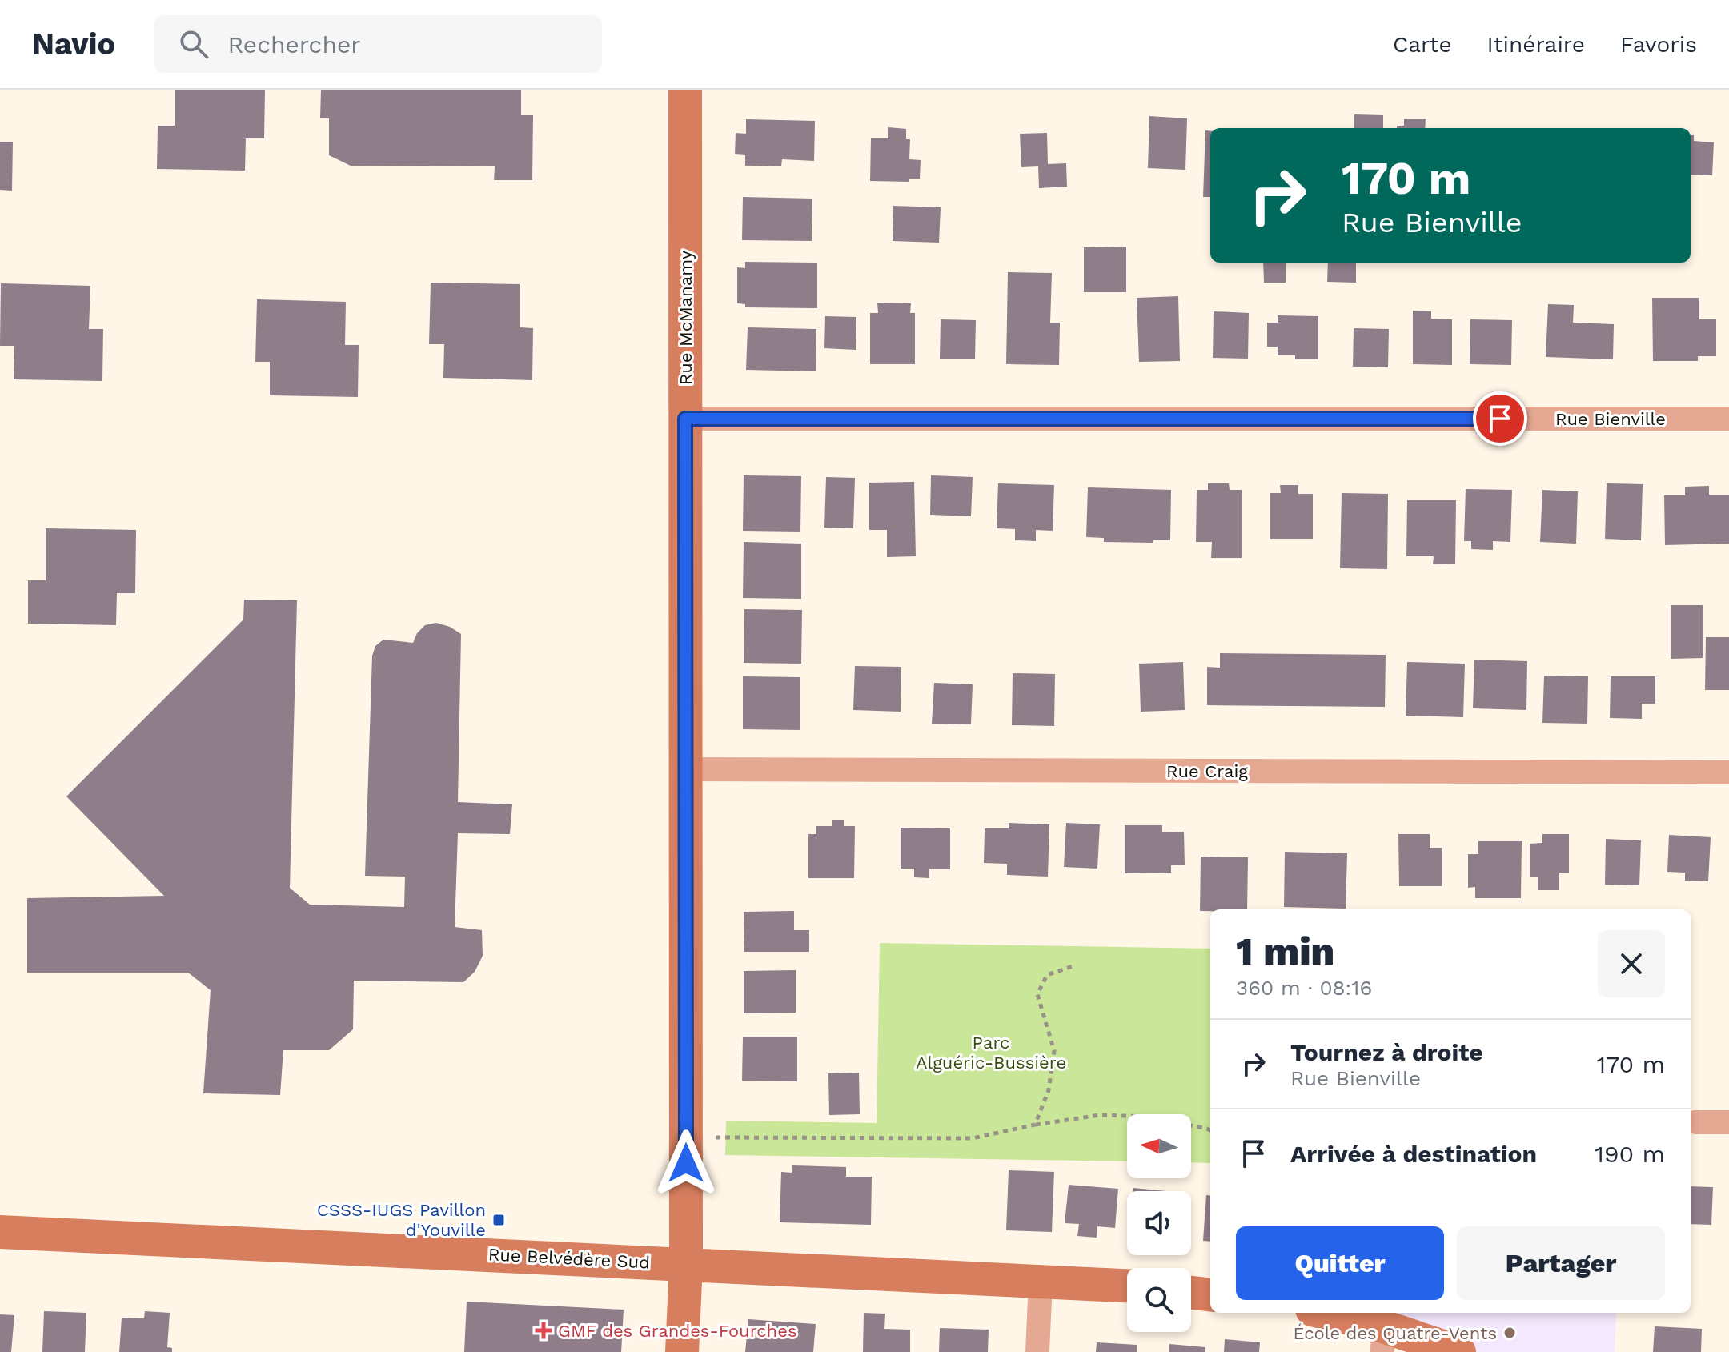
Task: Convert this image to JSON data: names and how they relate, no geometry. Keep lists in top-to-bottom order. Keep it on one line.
{"streets":{"street":["Rue McManamy","Rue Bienville","Rue Craig","Rue Belvédère Sud"]},"crossings":[["Rue McManamy","Rue Bienville"],["Rue McManamy","Rue Craig"],["Rue McManamy","Rue Belvédère Sud"]],"parks":["Parc Alguéric-Bussière"],"places":{"transit":["CSSS-IUGS Pavillon d'Youville"],"health":["GMF des Grandes-Fourches"],"other":["École des Quatre-Vents"]},"north":"left","page":{"header":"Navio","search":"Rechercher","nav":["Carte","Itinéraire","Favoris"],"turn":["170 m","Rue Bienville"],"heading":["1 min","360 m · 08:16"],"list":[{"name":"Tournez à droite","note":"Rue Bienville","value":"170 m"},{"name":"Arrivée à destination","value":"190 m"}],"buttons":["Quitter","Partager"]}}
